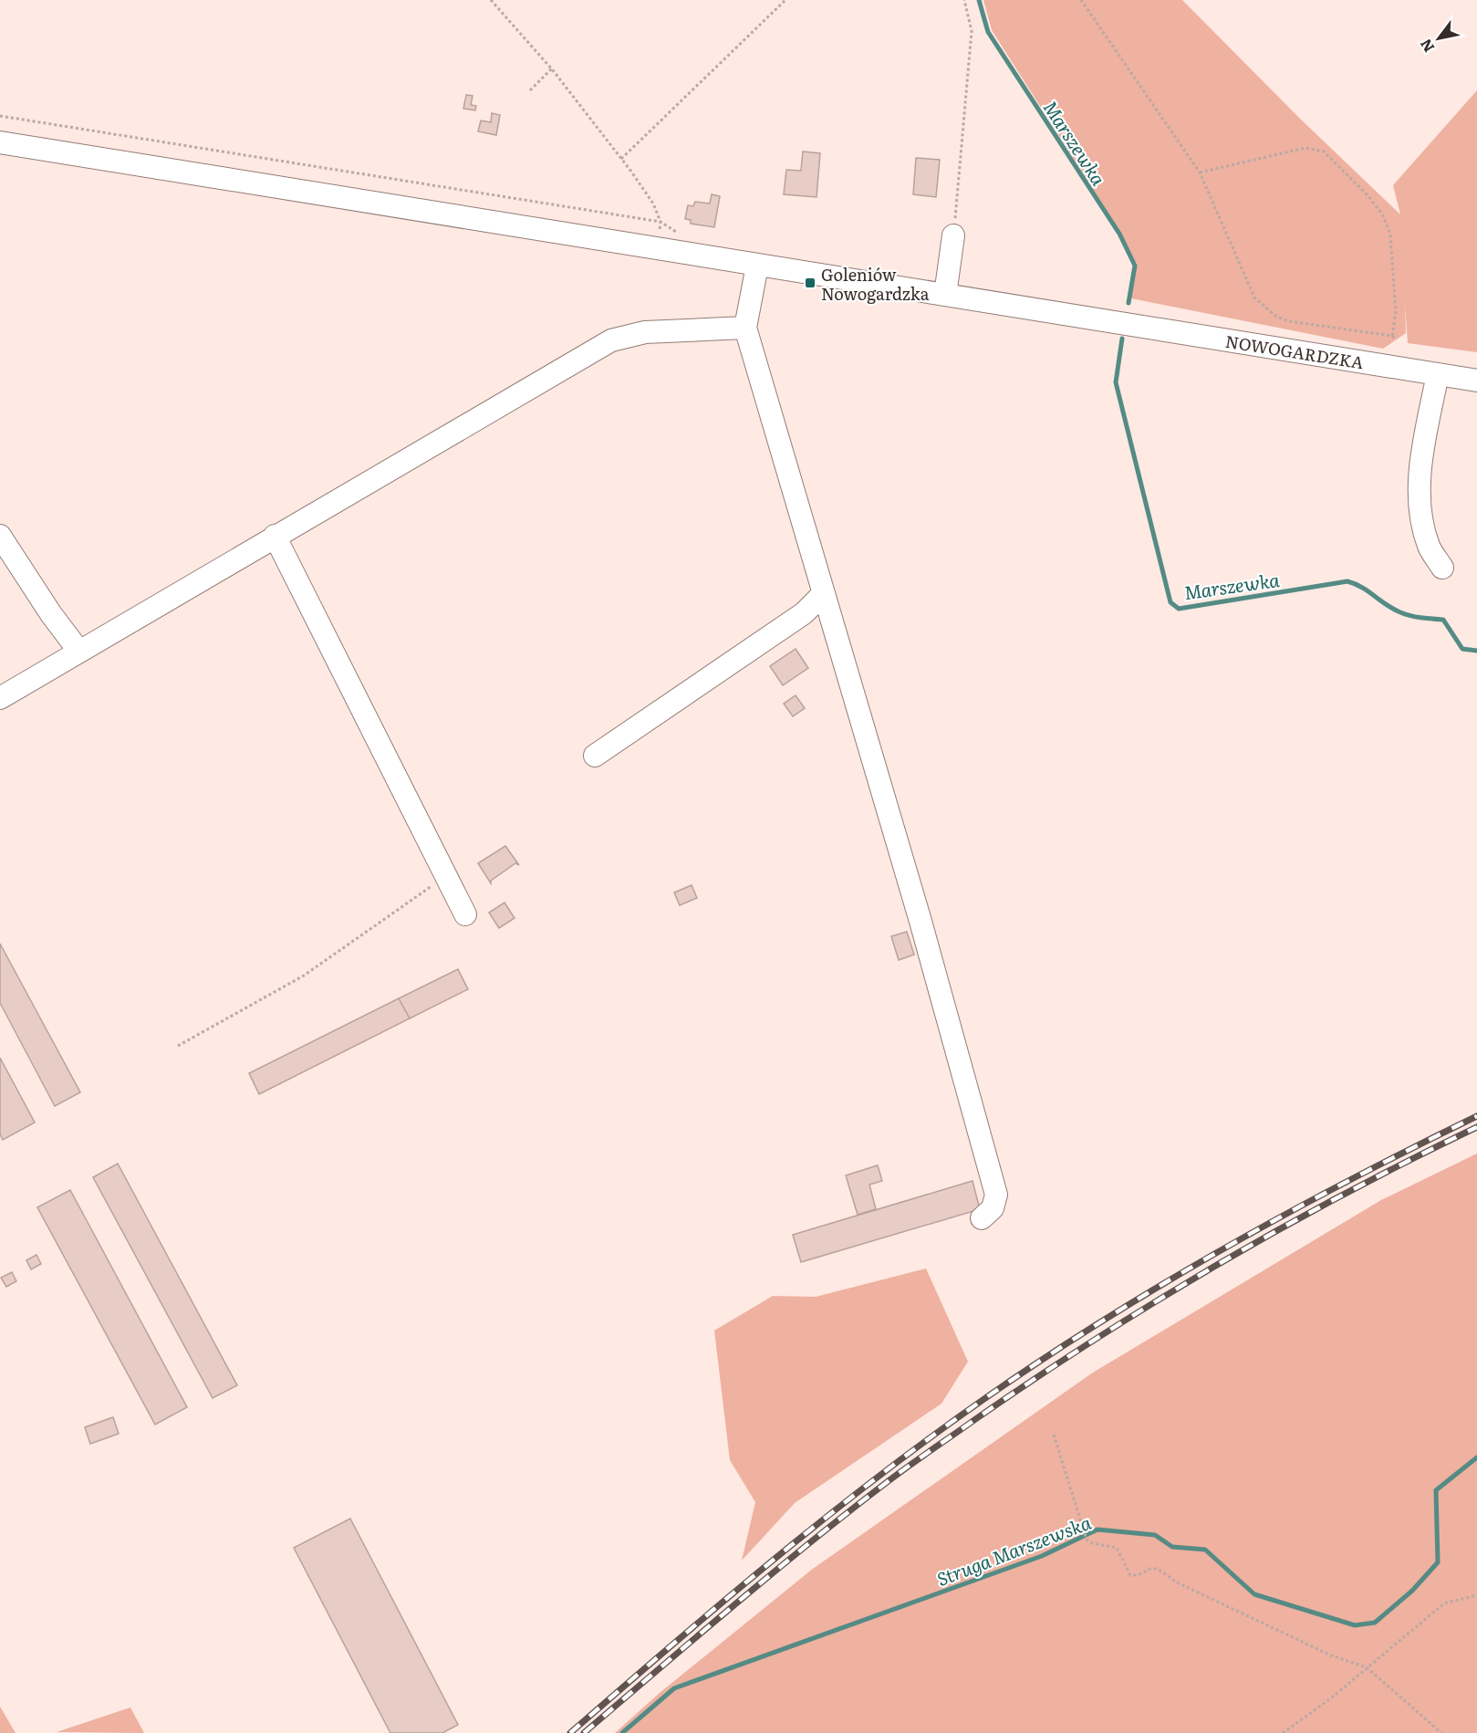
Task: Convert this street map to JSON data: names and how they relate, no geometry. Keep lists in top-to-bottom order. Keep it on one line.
{"streets":{"street":["NOWOGARDZKA"]},"water":["Marszewka","Struga Marszewska"],"places":{"transit":["Goleniów Nowogardzka"]},"north":"bottom left"}
